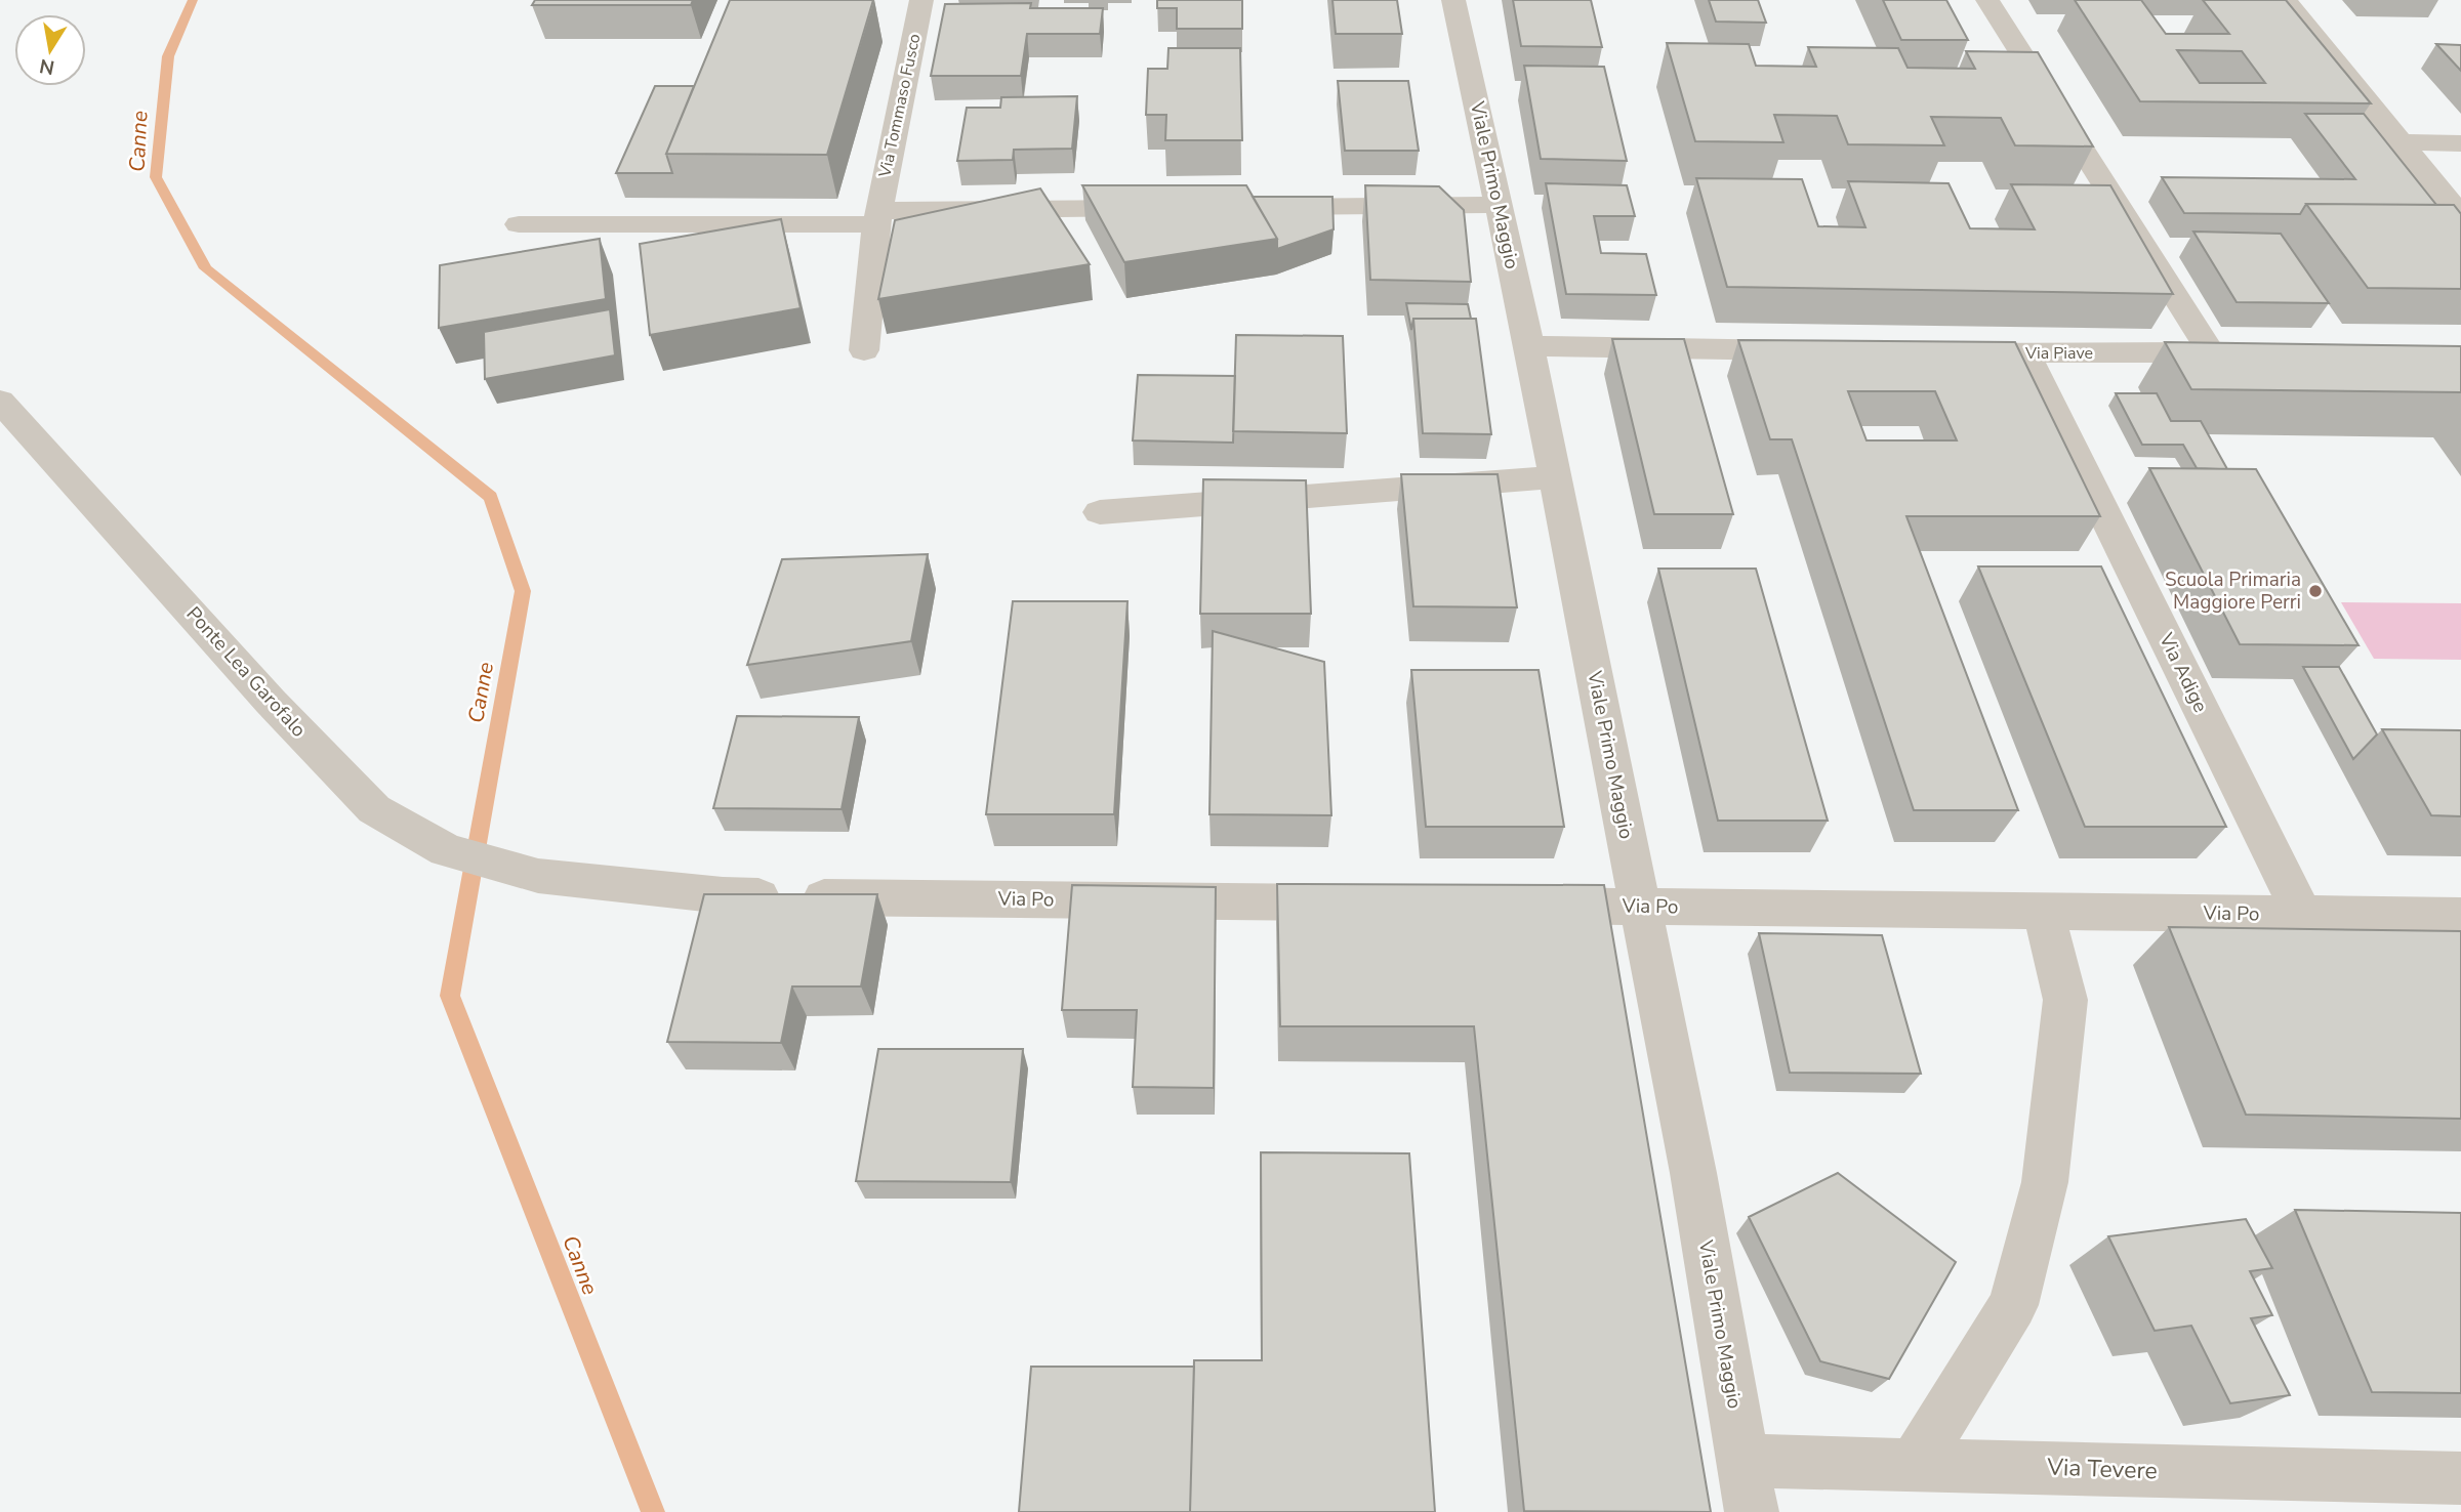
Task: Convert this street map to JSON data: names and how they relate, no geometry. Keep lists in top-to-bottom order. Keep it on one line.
{"streets":{"street":["Via Tommaso Fusco","Viale Primo Maggio","Via Piave","Ponte Lea Garofalo","Via Adige","Via Po","Via Tevere"]},"crossings":[["Viale Primo Maggio","Via Po"],["Viale Primo Maggio","Via Tevere"],["Via Piave","Via Adige"],["Ponte Lea Garofalo","Via Po"],["Via Adige","Via Po"]],"water":["Canne"],"places":["Scuola Primaria Maggiore Perri"],"north":"bottom"}
